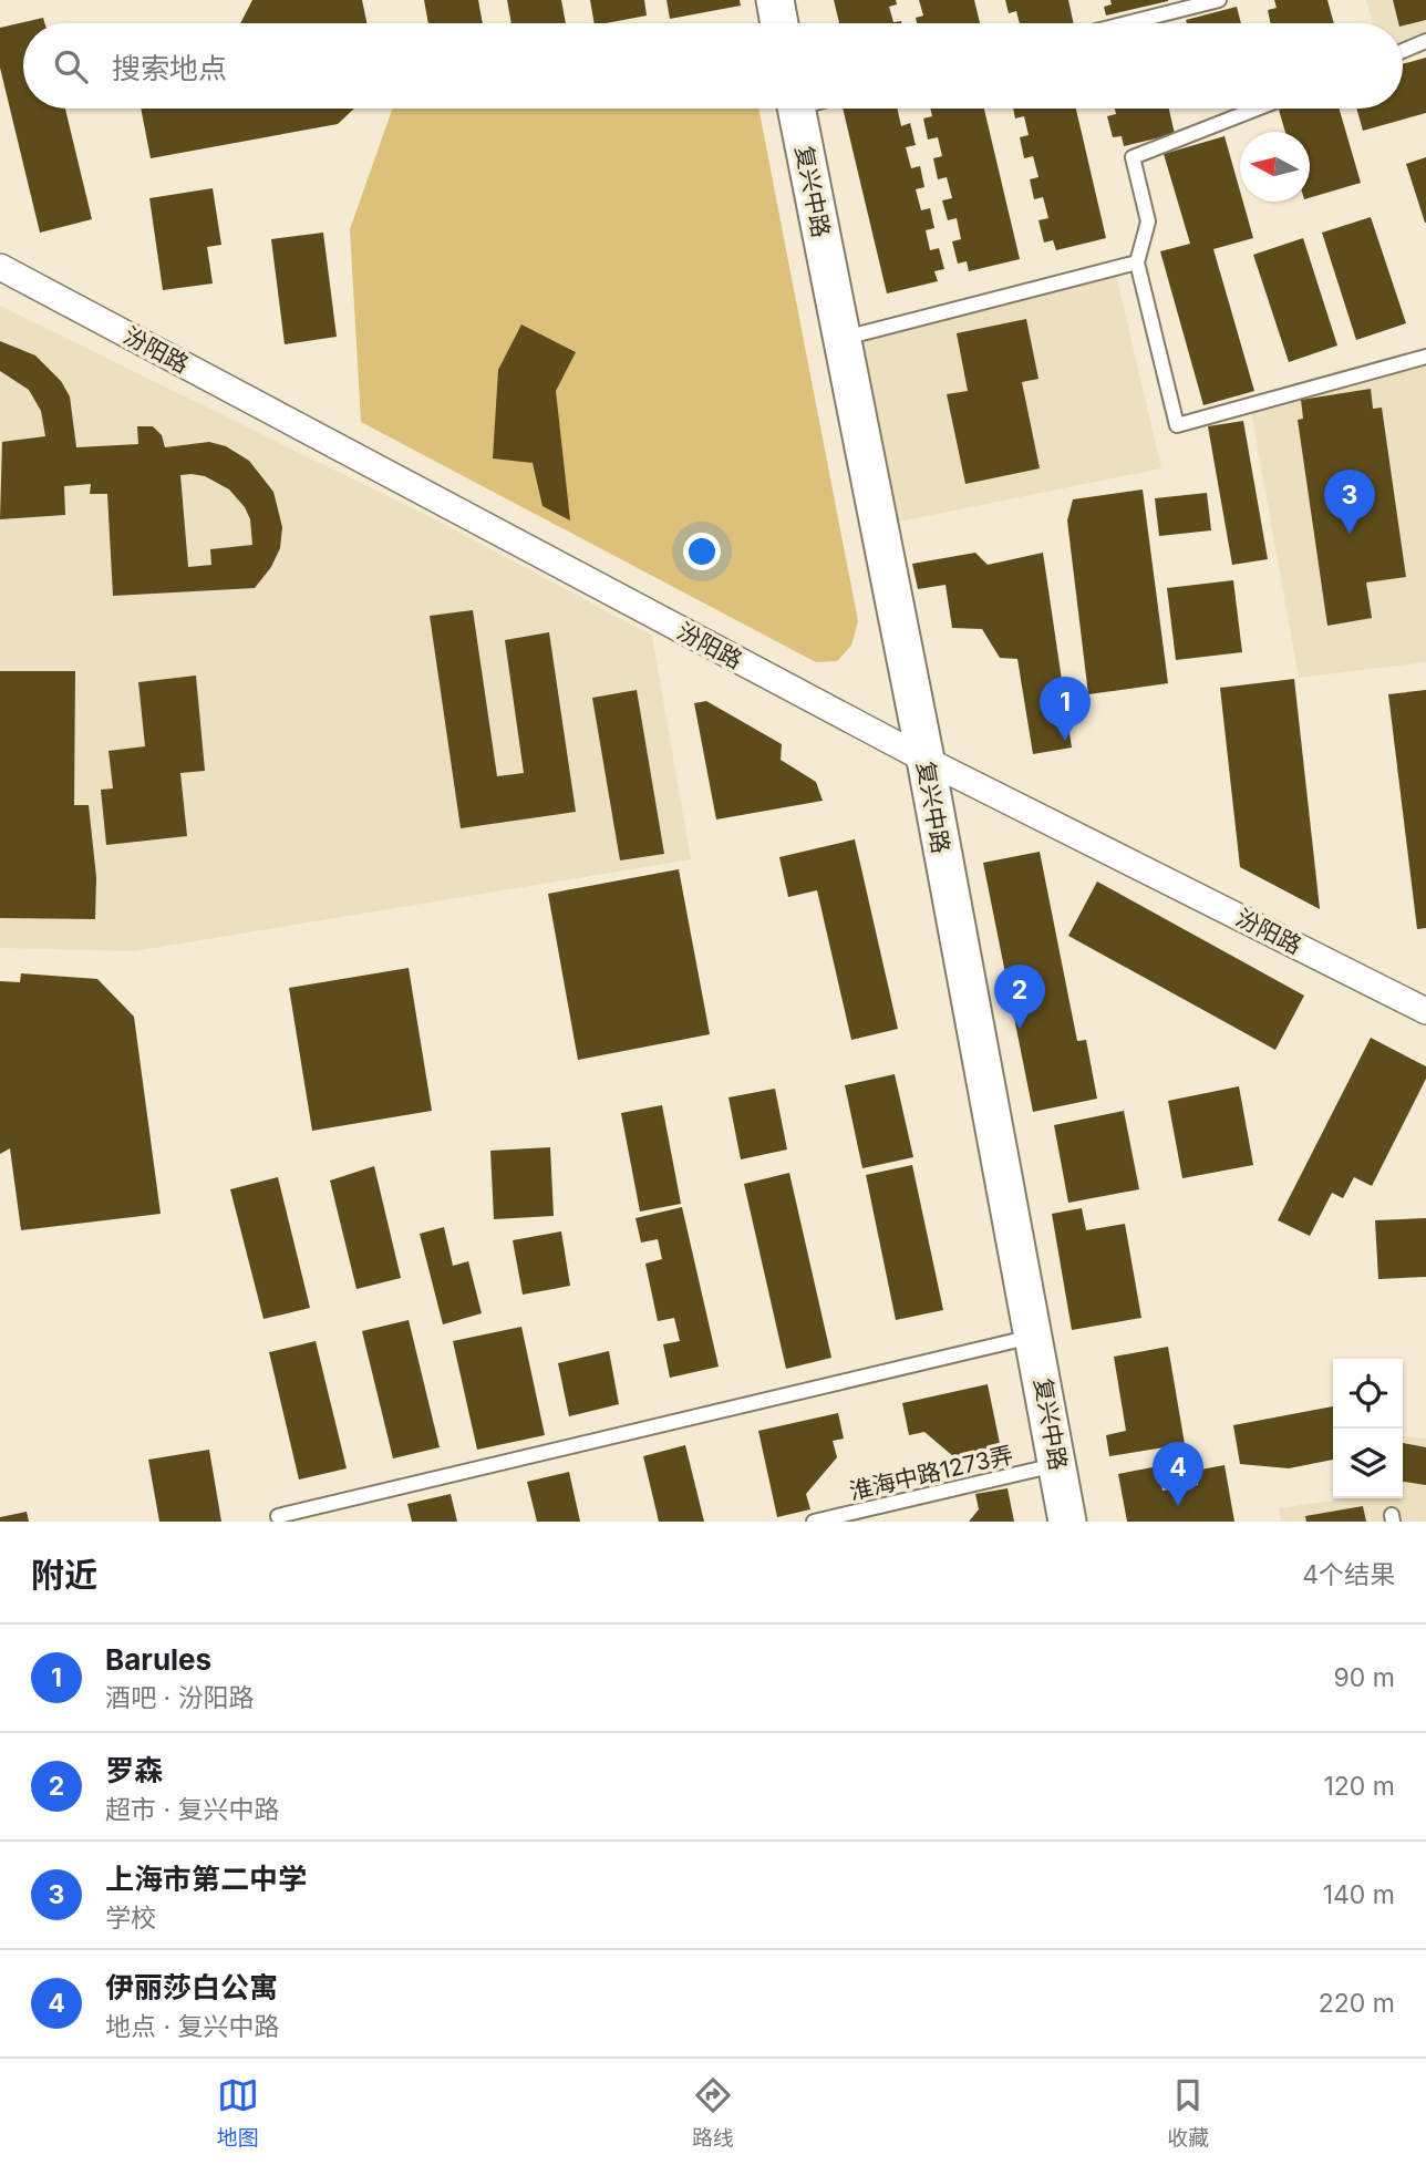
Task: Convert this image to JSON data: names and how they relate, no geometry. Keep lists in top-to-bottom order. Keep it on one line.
{"streets":{"main road":["复兴中路"],"street":["汾阳路"],"lane":["淮海中路1273弄"]},"crossings":[["复兴中路","汾阳路"],["复兴中路","淮海中路1273弄"]],"north":"left","page":{"search":"搜索地点","pins":["3","1","2","4"],"heading":["附近","4个结果"],"list":[{"mark":"1","name":"Barules","note":"酒吧 · 汾阳路","value":"90 m"},{"mark":"2","name":"罗森","note":"超市 · 复兴中路","value":"120 m"},{"mark":"3","name":"上海市第二中学","note":"学校","value":"140 m"},{"mark":"4","name":"伊丽莎白公寓","note":"地点 · 复兴中路","value":"220 m"}],"nav":["地图","路线","收藏"]}}
